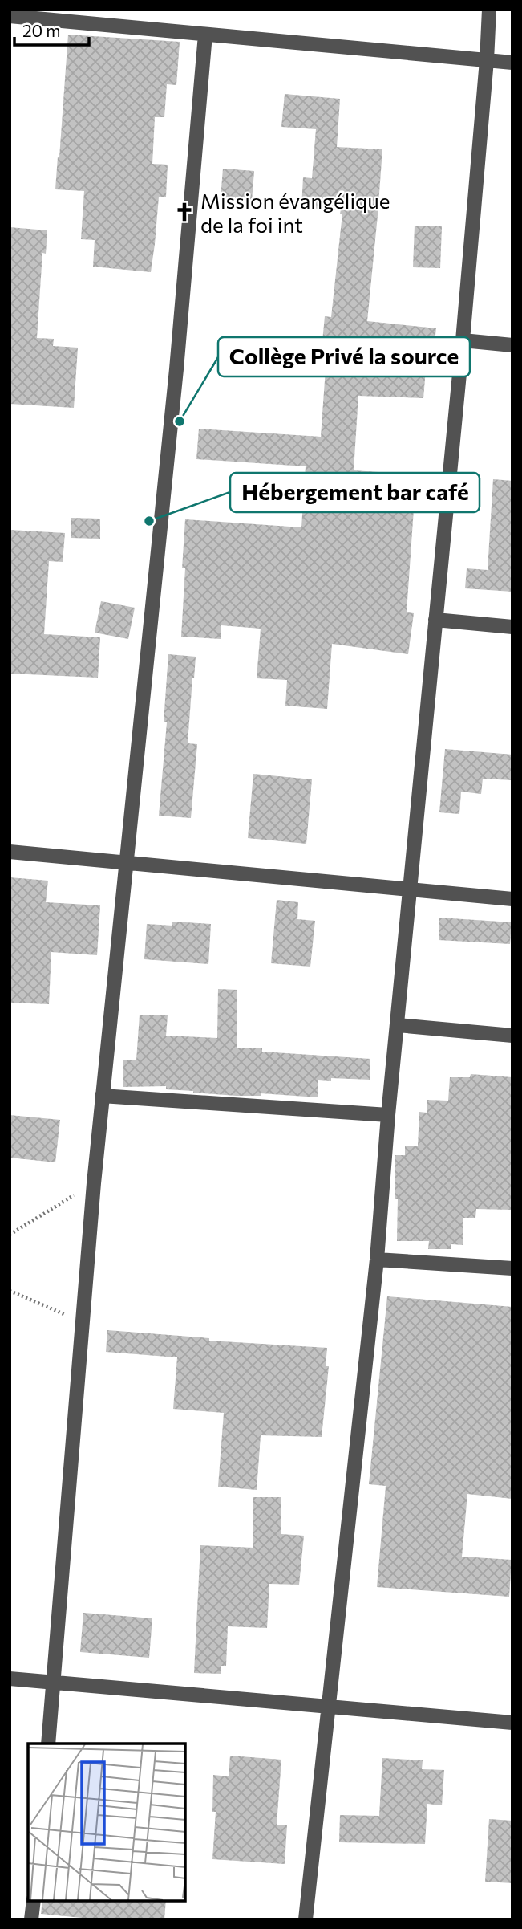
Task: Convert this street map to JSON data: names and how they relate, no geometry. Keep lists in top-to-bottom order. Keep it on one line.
{"places":{"church":["Mission évangélique de la foi int"],"other":["Collège Privé la source","Hébergement bar café"]},"scale_bar":"20 m"}
